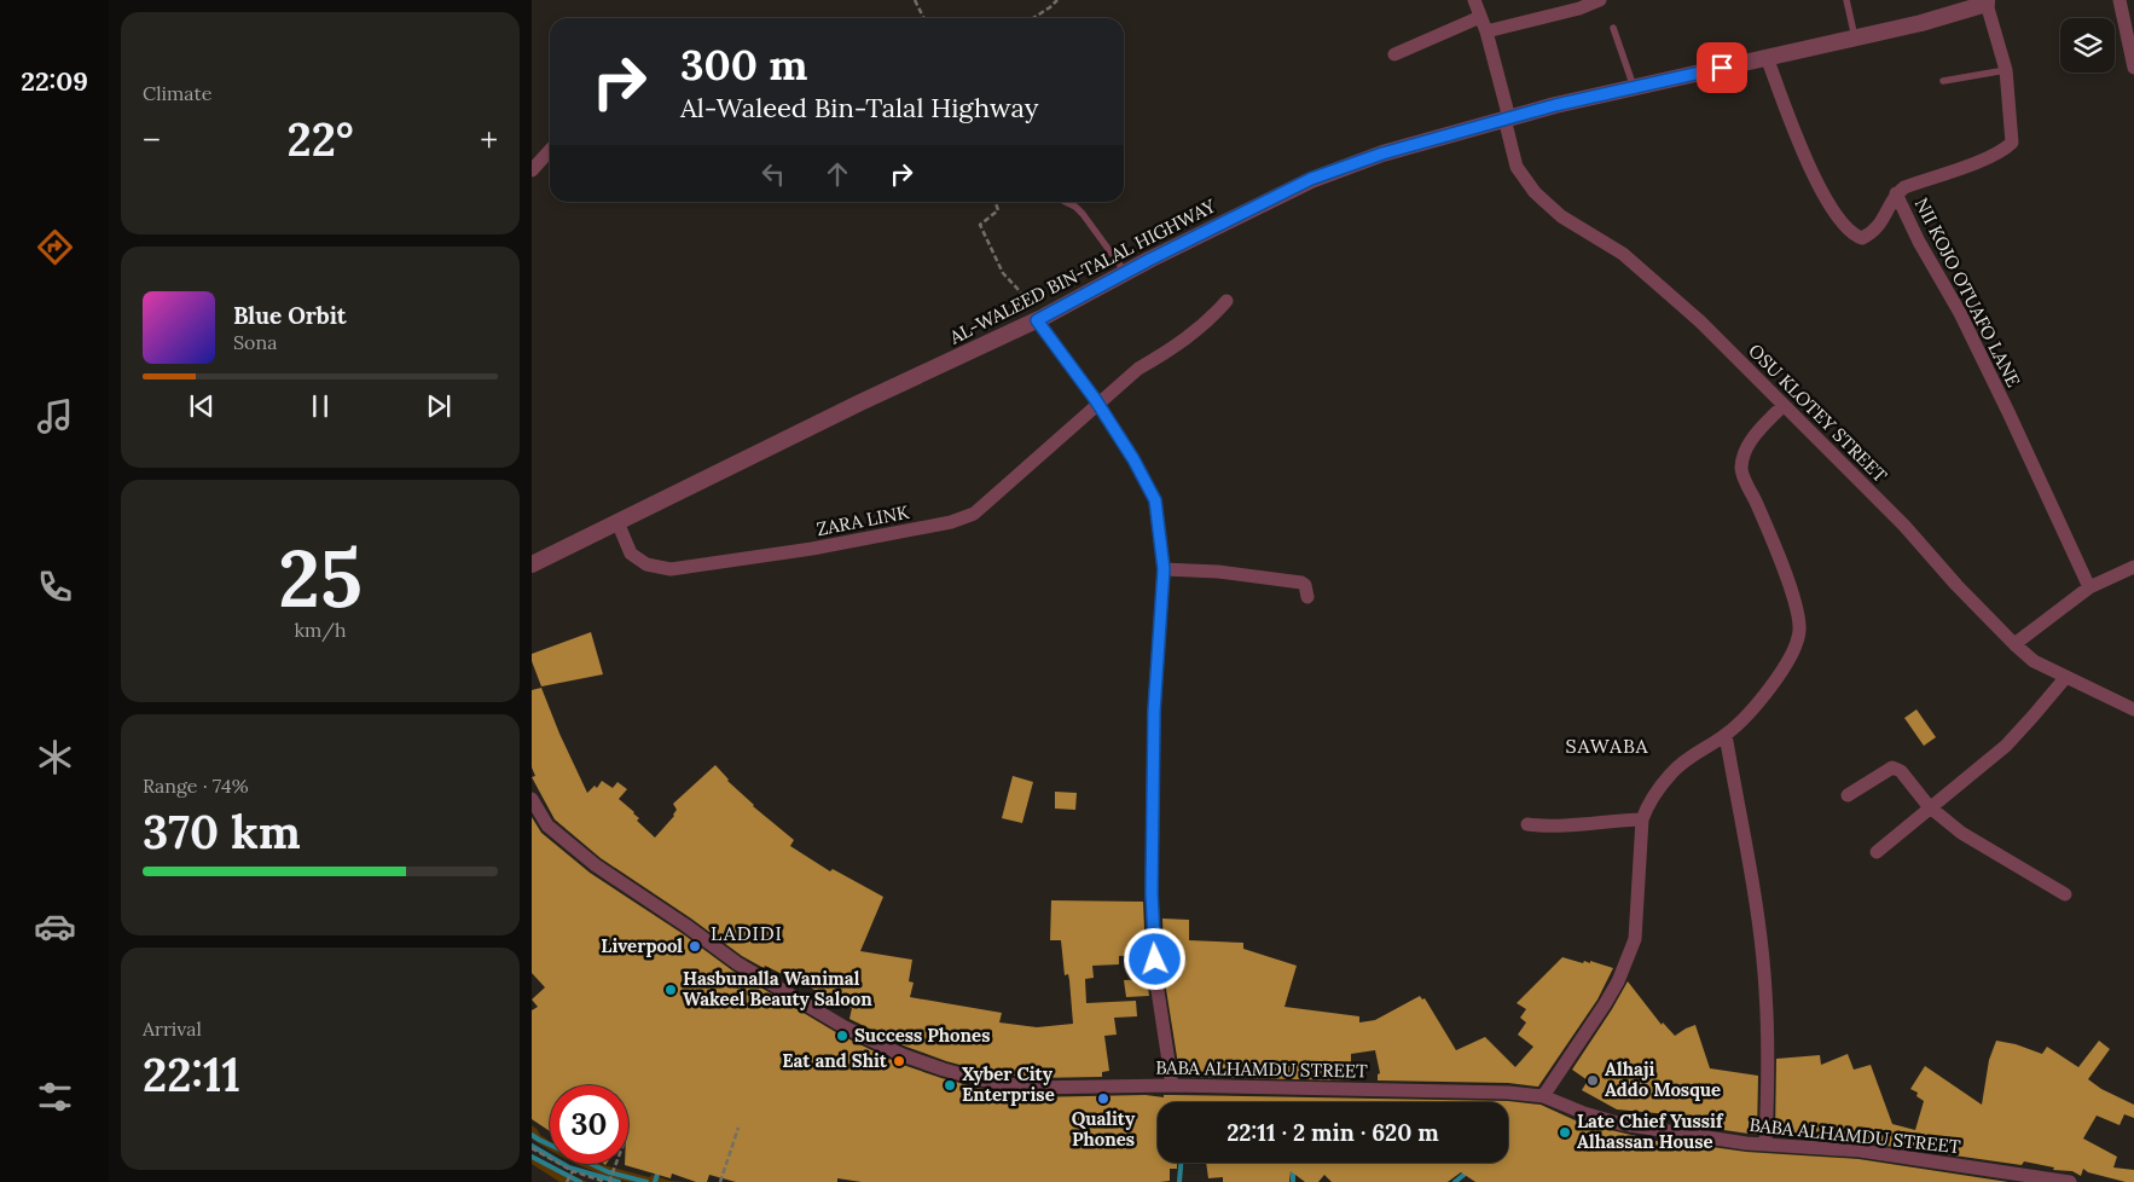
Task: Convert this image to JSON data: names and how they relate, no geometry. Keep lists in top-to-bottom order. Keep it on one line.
{"streets":{"street":["AL-WALEED BIN-TALAL HIGHWAY","NII KOJO OTUAFO LANE","OSU KLOTEY STREET","ZARA LINK","BABA ALHAMDU STREET"]},"crossings":[["AL-WALEED BIN-TALAL HIGHWAY","NII KOJO OTUAFO LANE"],["AL-WALEED BIN-TALAL HIGHWAY","OSU KLOTEY STREET"],["AL-WALEED BIN-TALAL HIGHWAY","ZARA LINK"]],"districts":["SAWABA","LADIDI"],"places":["Liverpool","Hasbunalla Wanimal Wakeel Beauty Saloon","Success Phones","Eat and Shit","Alhaji Addo Mosque","Xyber City Enterprise","Quality Phones","Late Chief Yussif Alhassan House"],"page":{"tabs":"22:09","tile":["Climate",["25","km/h"],["Range · 74%","370 km"],["Arrival","22:11"]],"turn":["300 m","Al-Waleed Bin-Talal Highway"],"heat":["−","22°","+"],"song":["Blue Orbit","Sona"],"limit":"30","trip":"22:11 · 2 min · 620 m"}}
